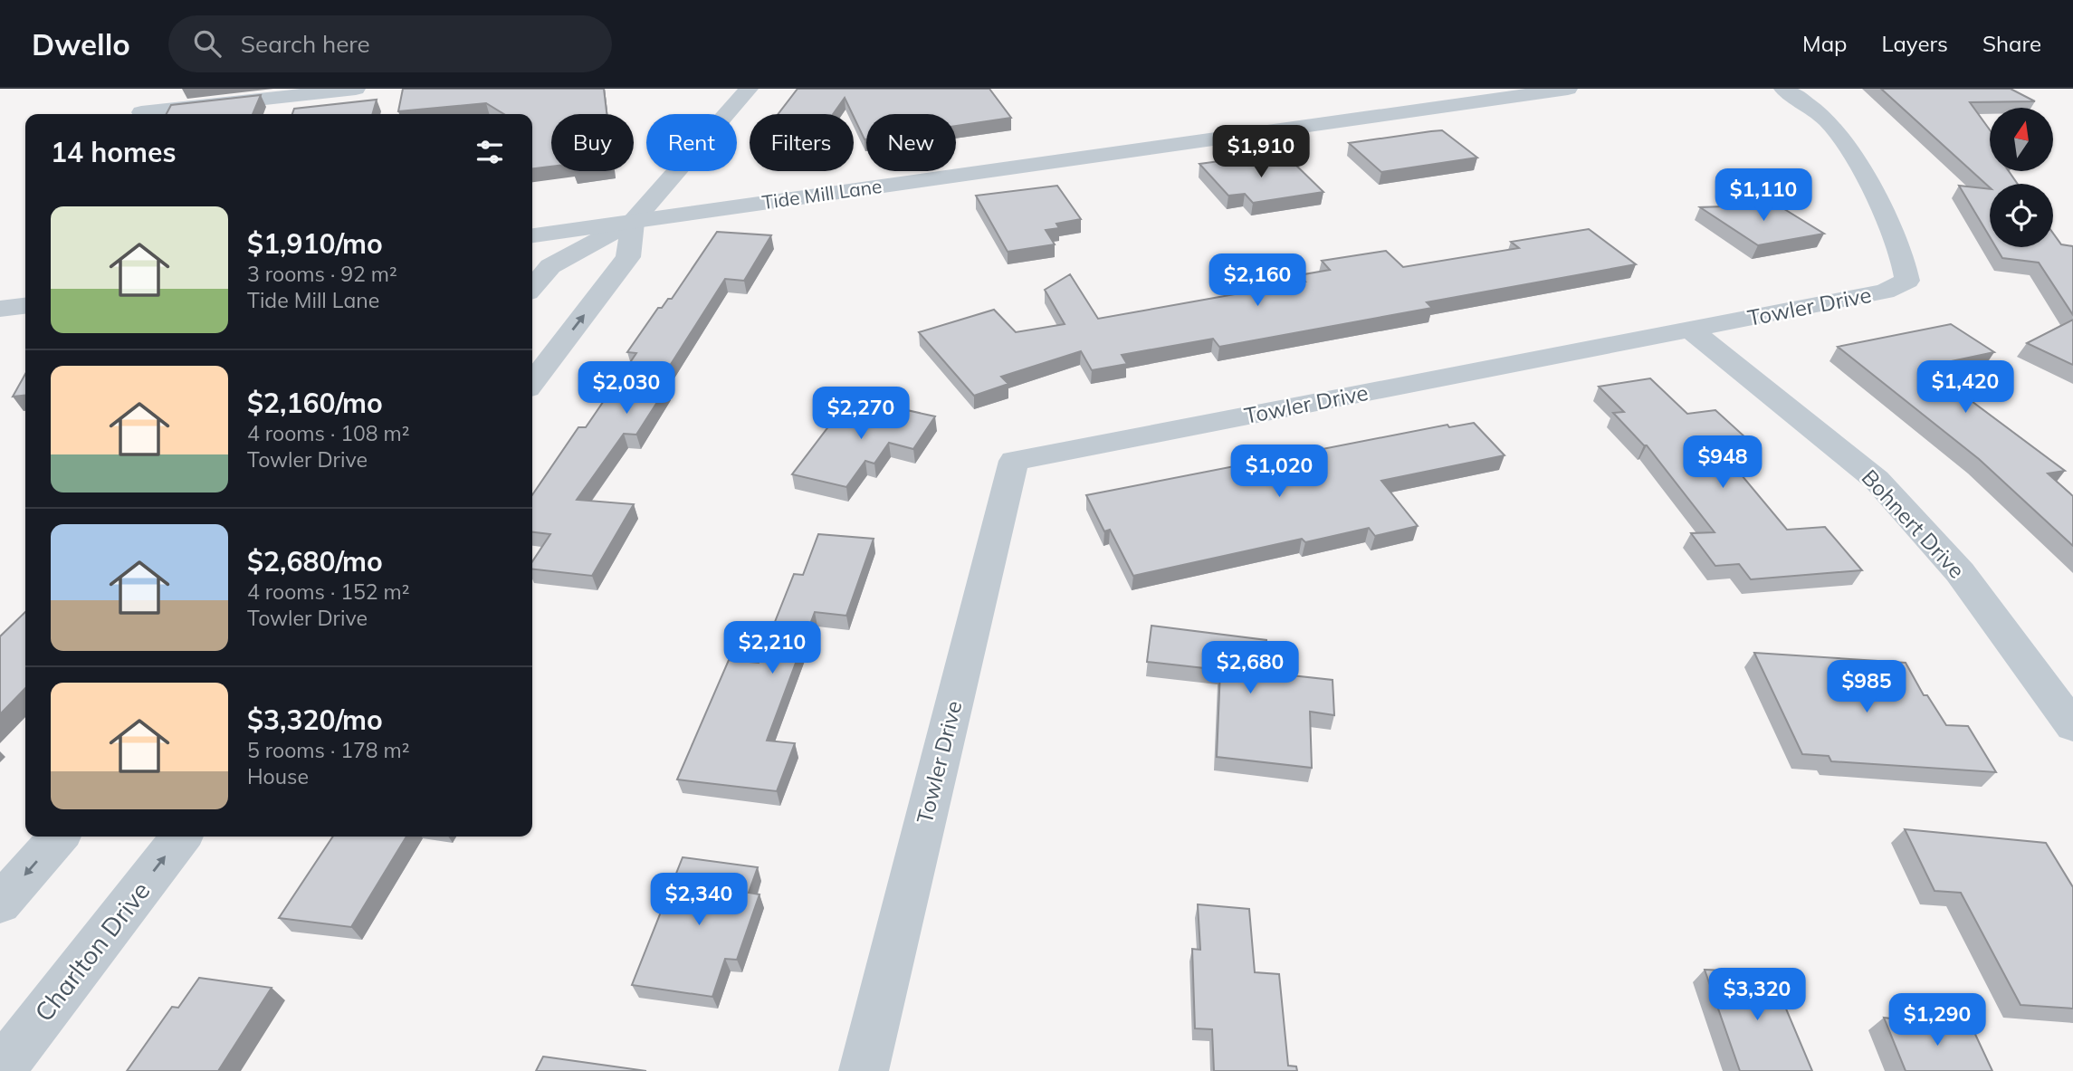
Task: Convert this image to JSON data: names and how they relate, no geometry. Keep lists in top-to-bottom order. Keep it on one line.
{"streets":{"street":["Tide Mill Lane","Towler Drive","Bohnert Drive","Charlton Drive"]},"crossings":[["Towler Drive","Bohnert Drive"]],"north":"top","page":{"header":"Dwello","search":"Search here","nav":["Map","Layers","Share"],"chip":["Buy","Rent","Filters","New"],"heading":"14 homes","price":["$1,910","$1,110","$2,160","$1,420","$2,030","$2,270","$948","$1,020","$2,210","$2,680","$985","$2,340","$3,320","$1,290"],"list":[{"name":"$1,910/mo","note":"3 rooms · 92 m² · Tide Mill Lane"},{"name":"$2,160/mo","note":"4 rooms · 108 m² · Towler Drive"},{"name":"$2,680/mo","note":"4 rooms · 152 m² · Towler Drive"},{"name":"$3,320/mo","note":"5 rooms · 178 m² · House"}]}}
